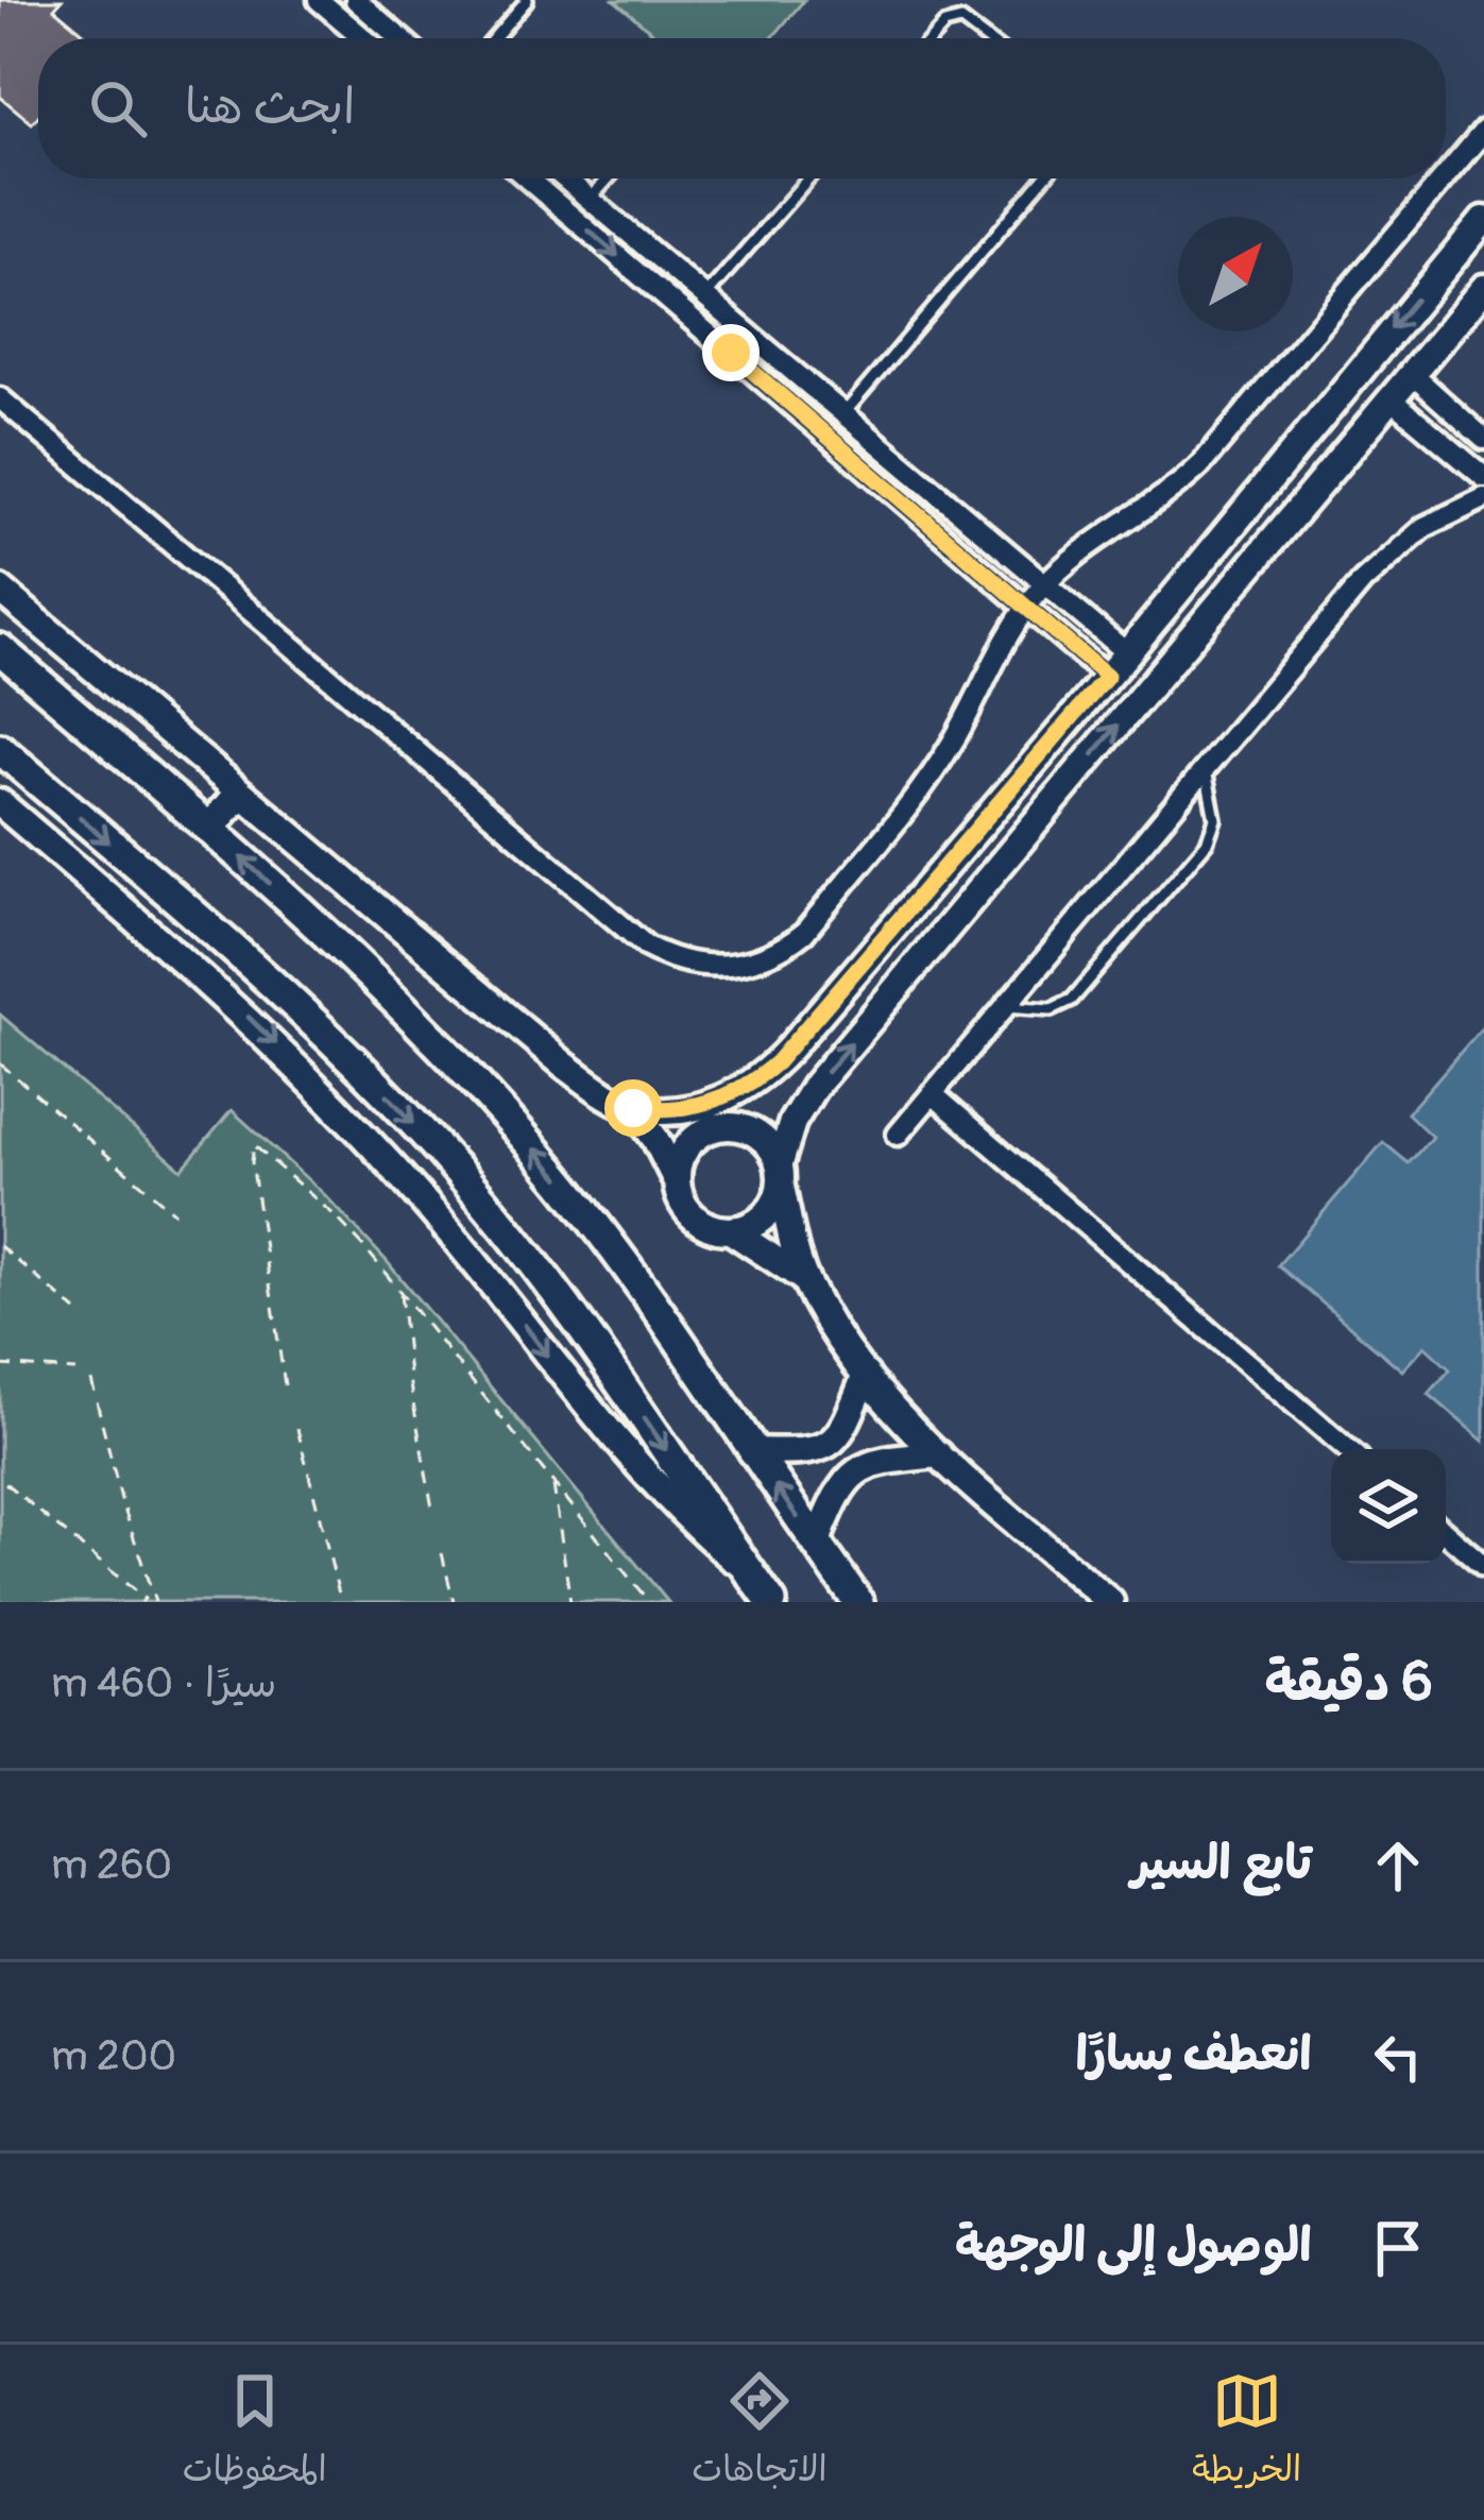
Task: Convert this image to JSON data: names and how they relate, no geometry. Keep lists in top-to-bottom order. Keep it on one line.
{"north":"top right","page":{"search":"ابحث هنا","heading":["6 دقيقة","سيرًا · 460 m"],"list":[["تابع السير","260 m"],["انعطف يسارًا","200 m"],"الوصول إلى الوجهة"],"nav":["الخريطة","الاتجاهات","المحفوظات"]}}
